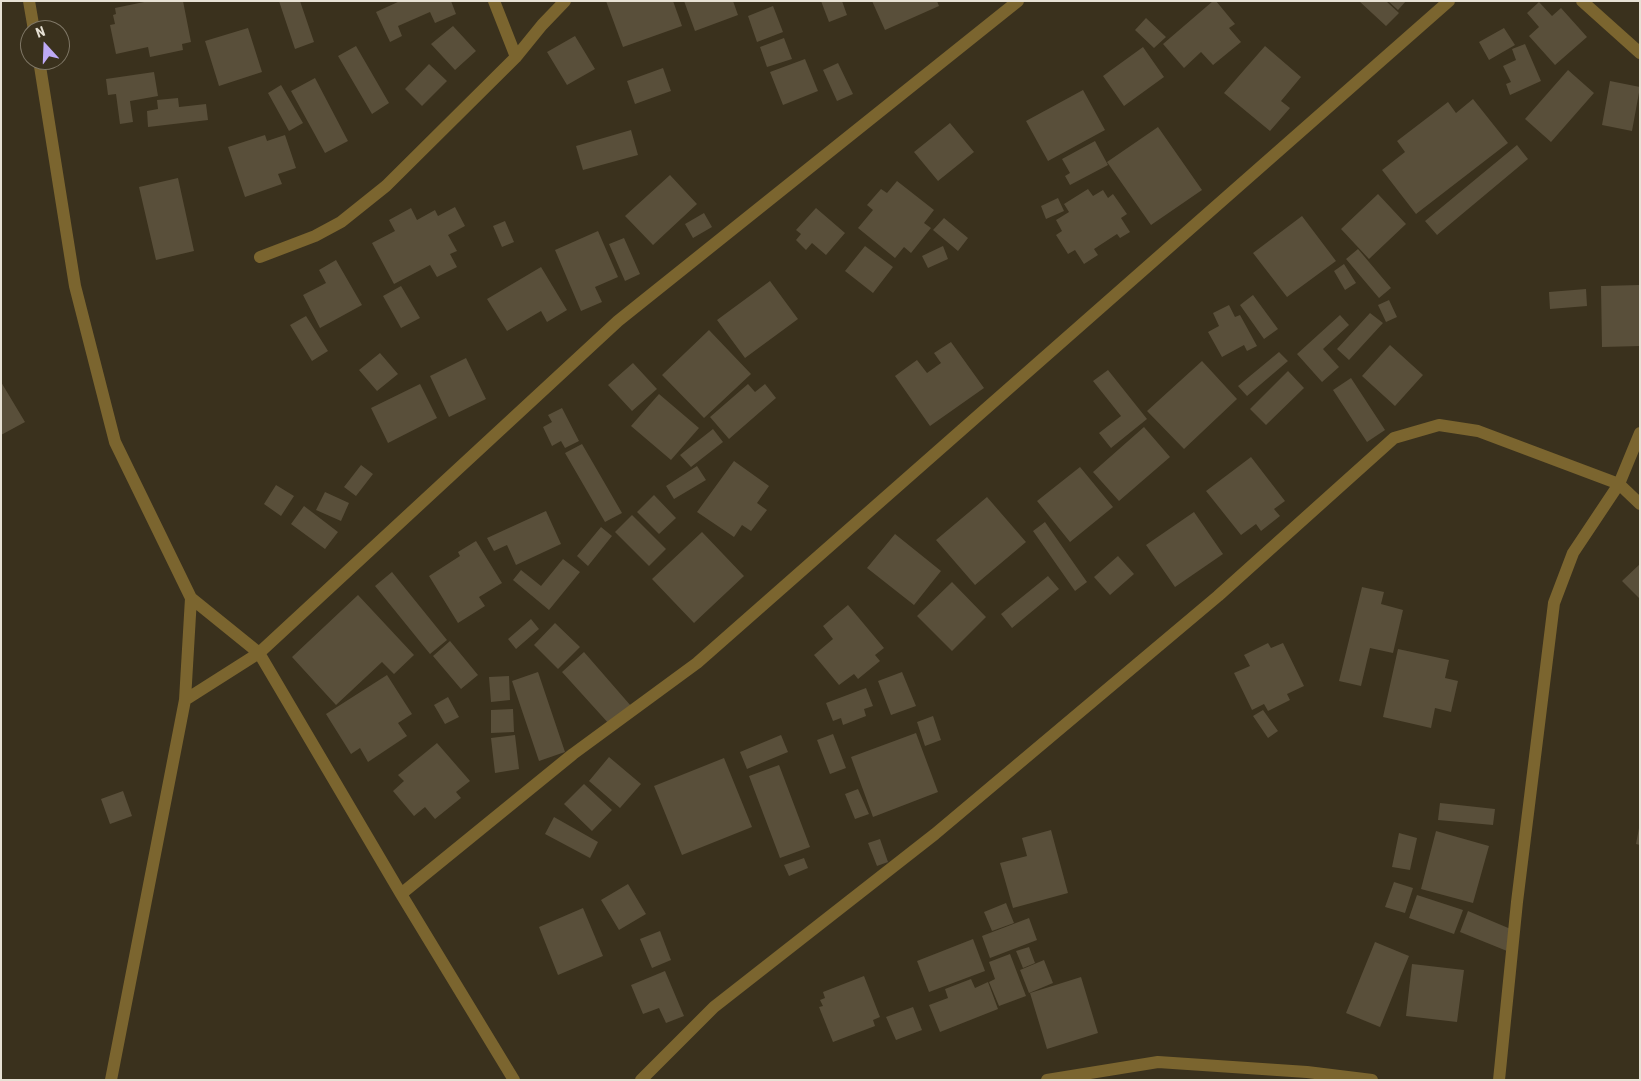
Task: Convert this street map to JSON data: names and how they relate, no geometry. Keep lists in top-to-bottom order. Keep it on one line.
{"north":"top"}
